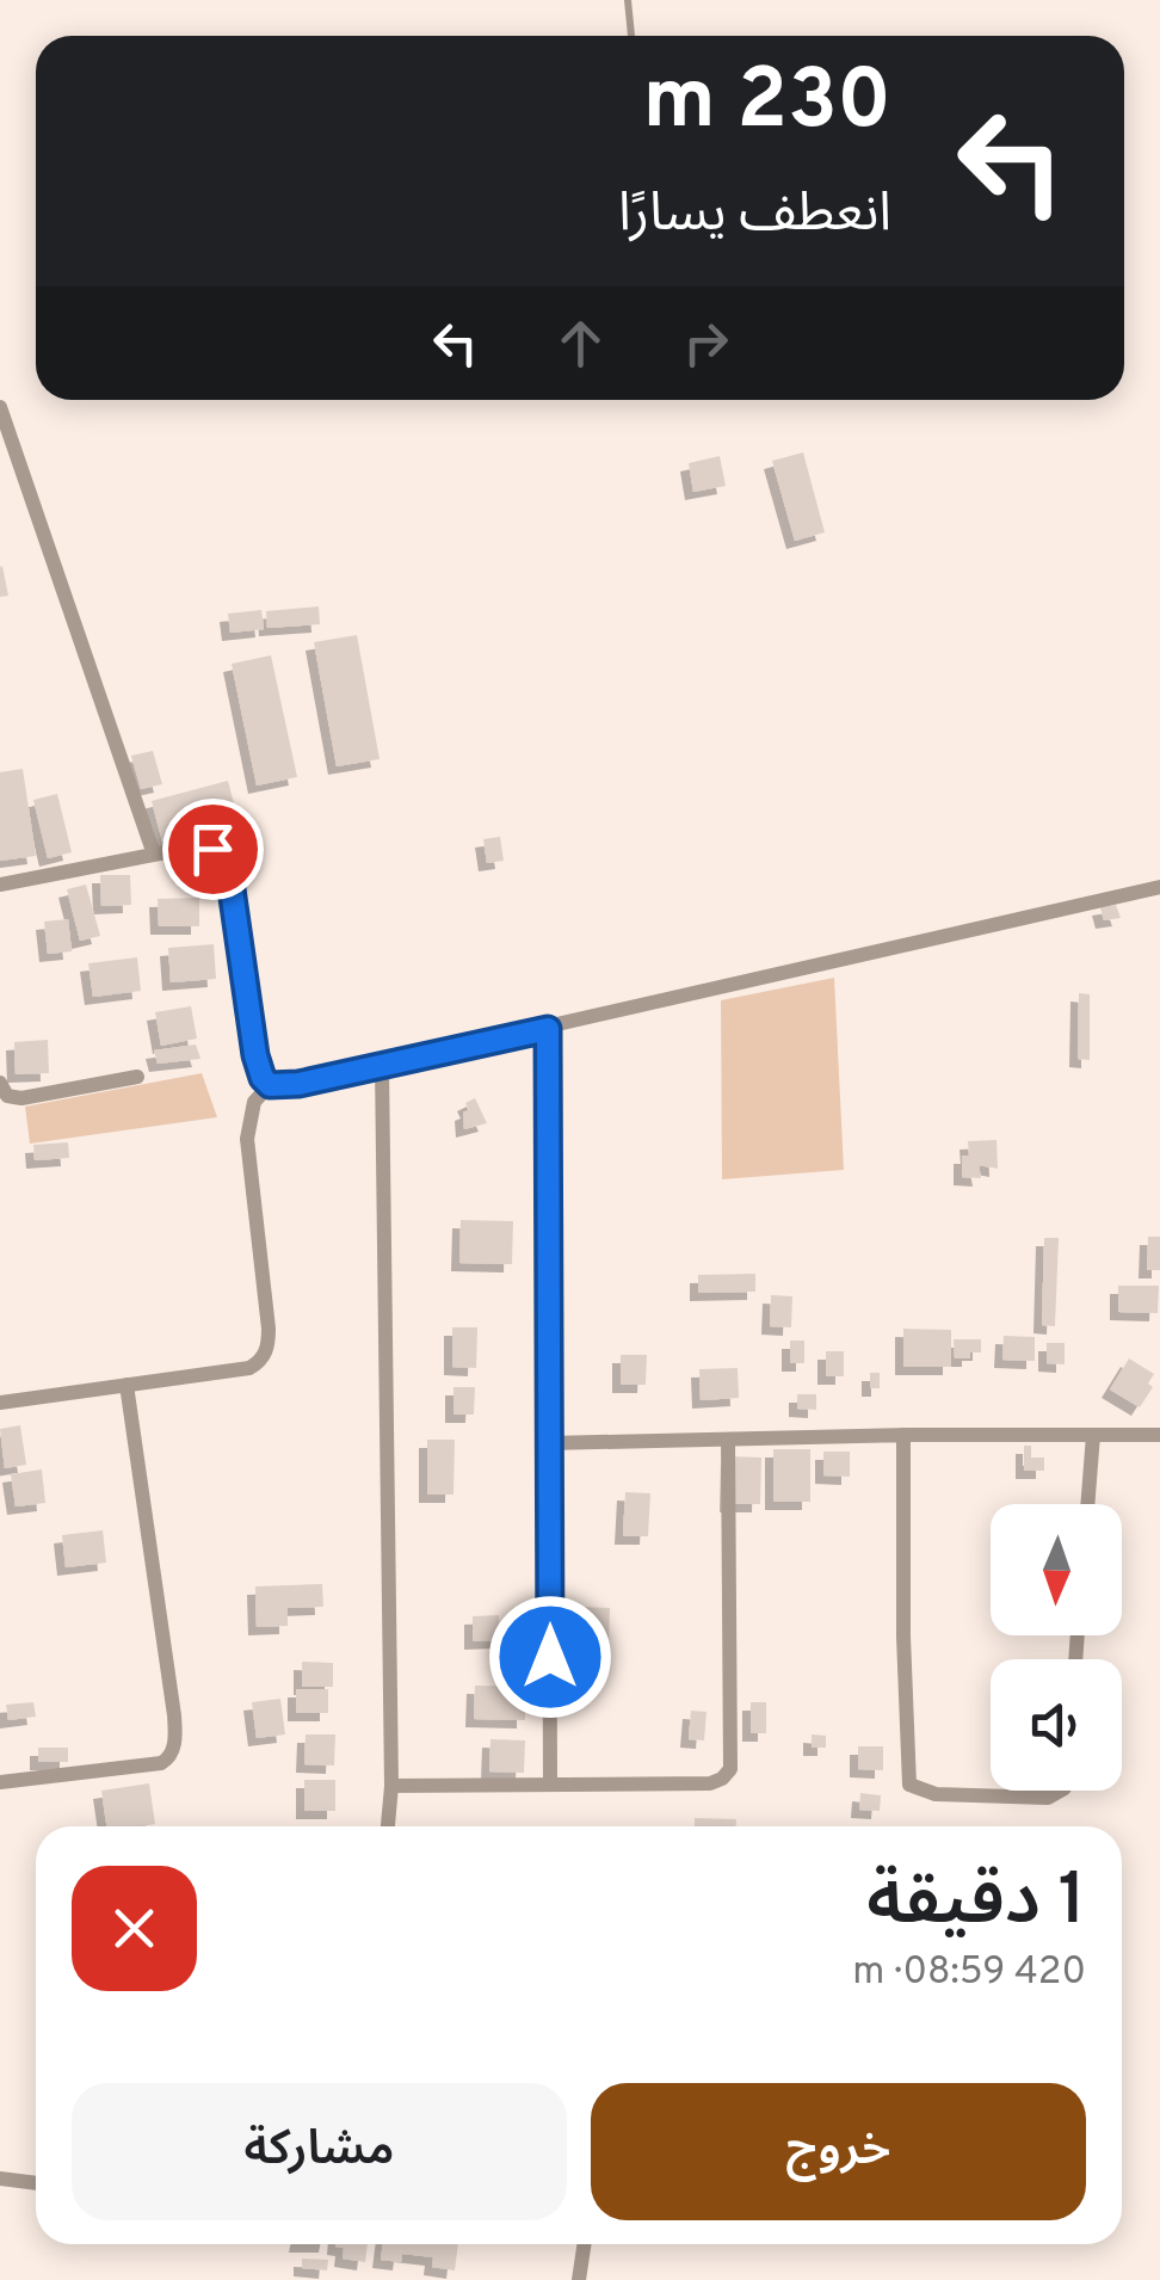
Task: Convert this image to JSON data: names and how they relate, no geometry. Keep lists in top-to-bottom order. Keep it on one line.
{"north":"bottom","page":{"turn":["230 m","انعطف يسارًا"],"heading":["1 دقيقة","420 m · 08:59"],"buttons":["خروج","مشاركة"]}}
